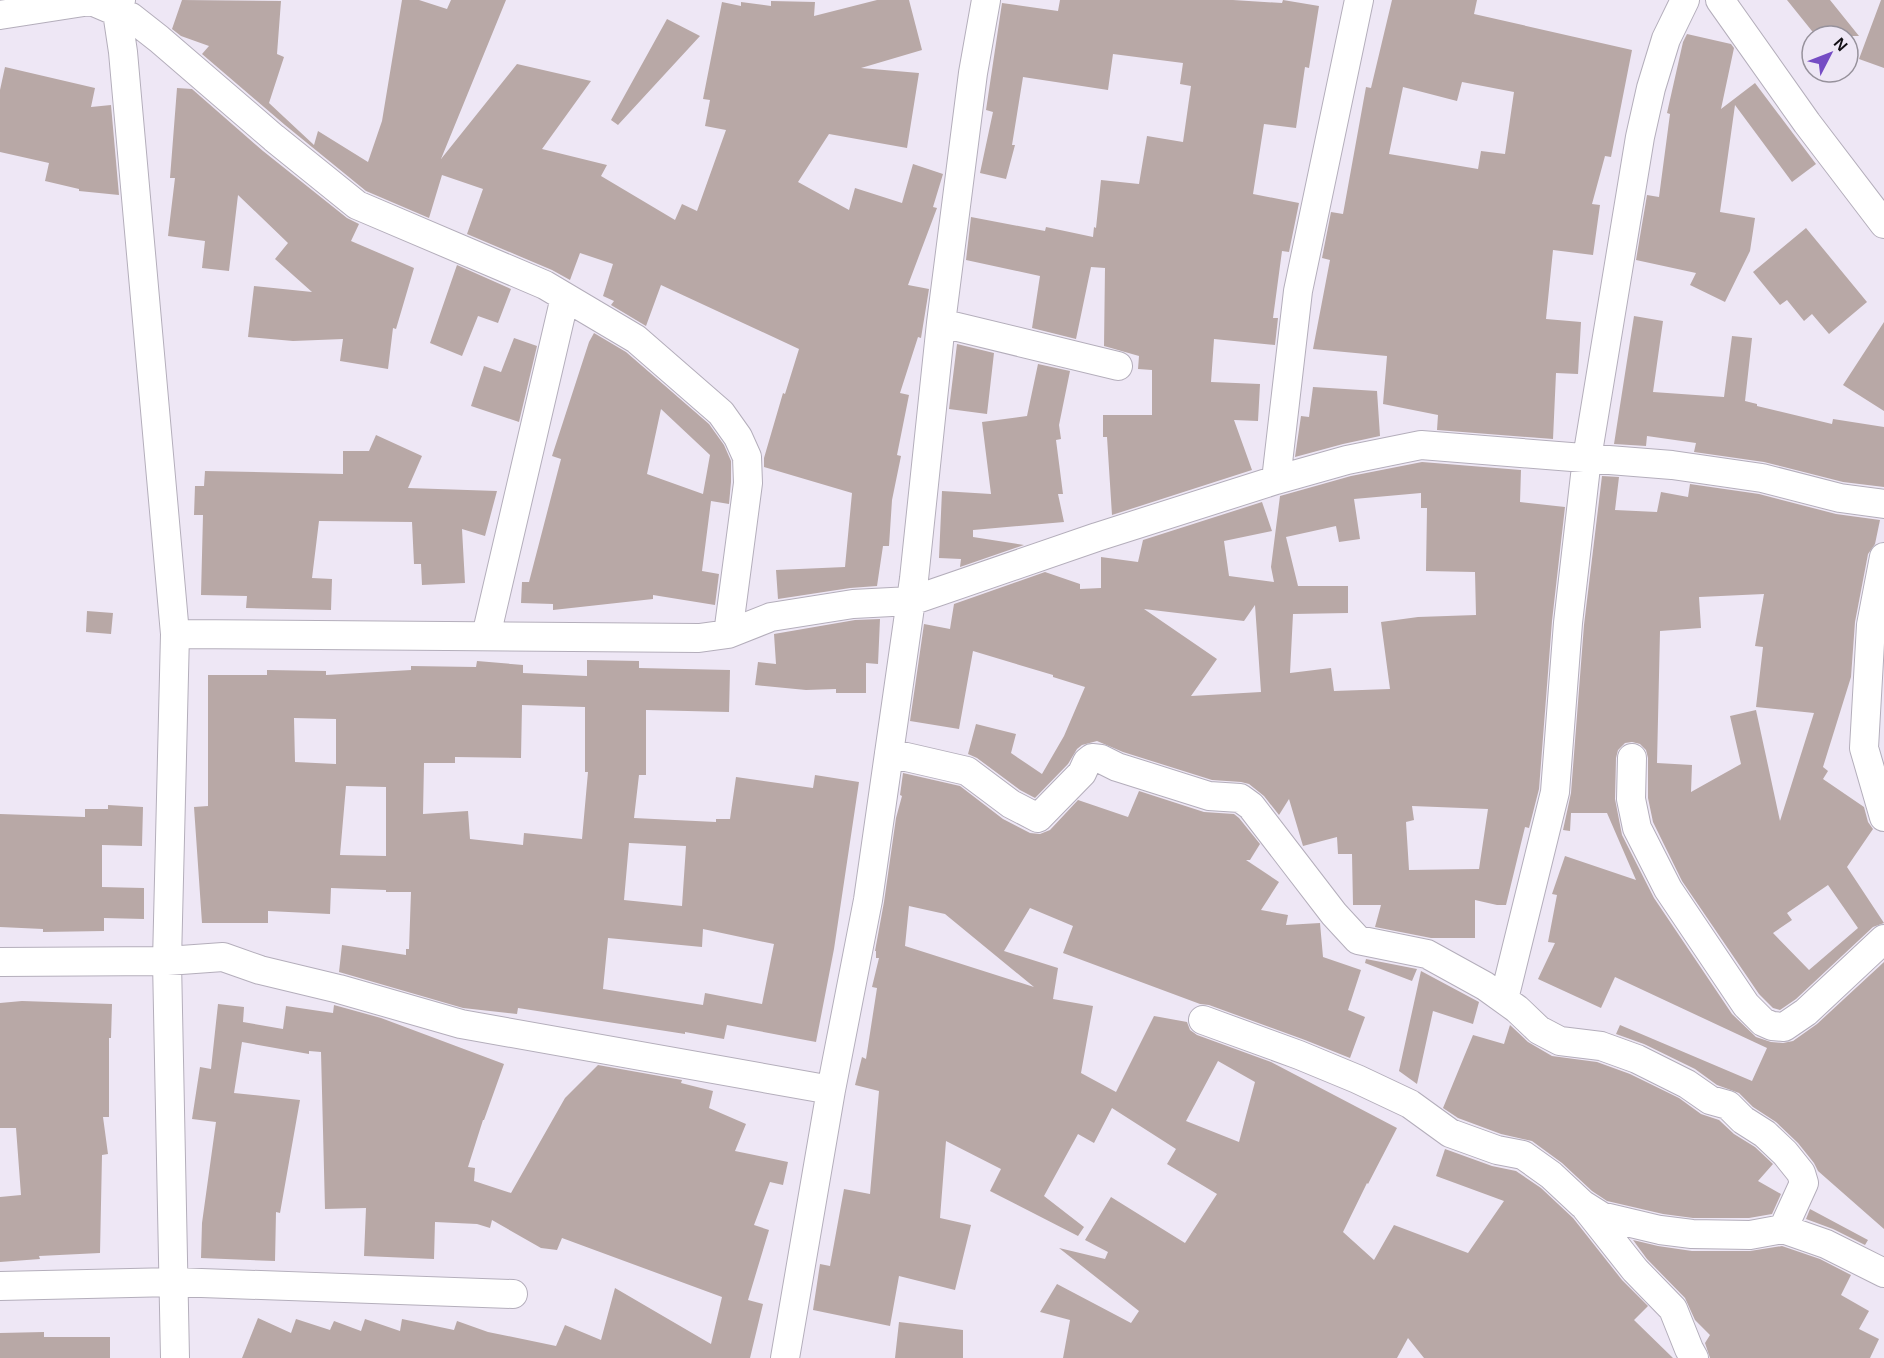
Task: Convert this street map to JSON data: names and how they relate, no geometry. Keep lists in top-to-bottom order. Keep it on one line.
{"north":"top right"}
